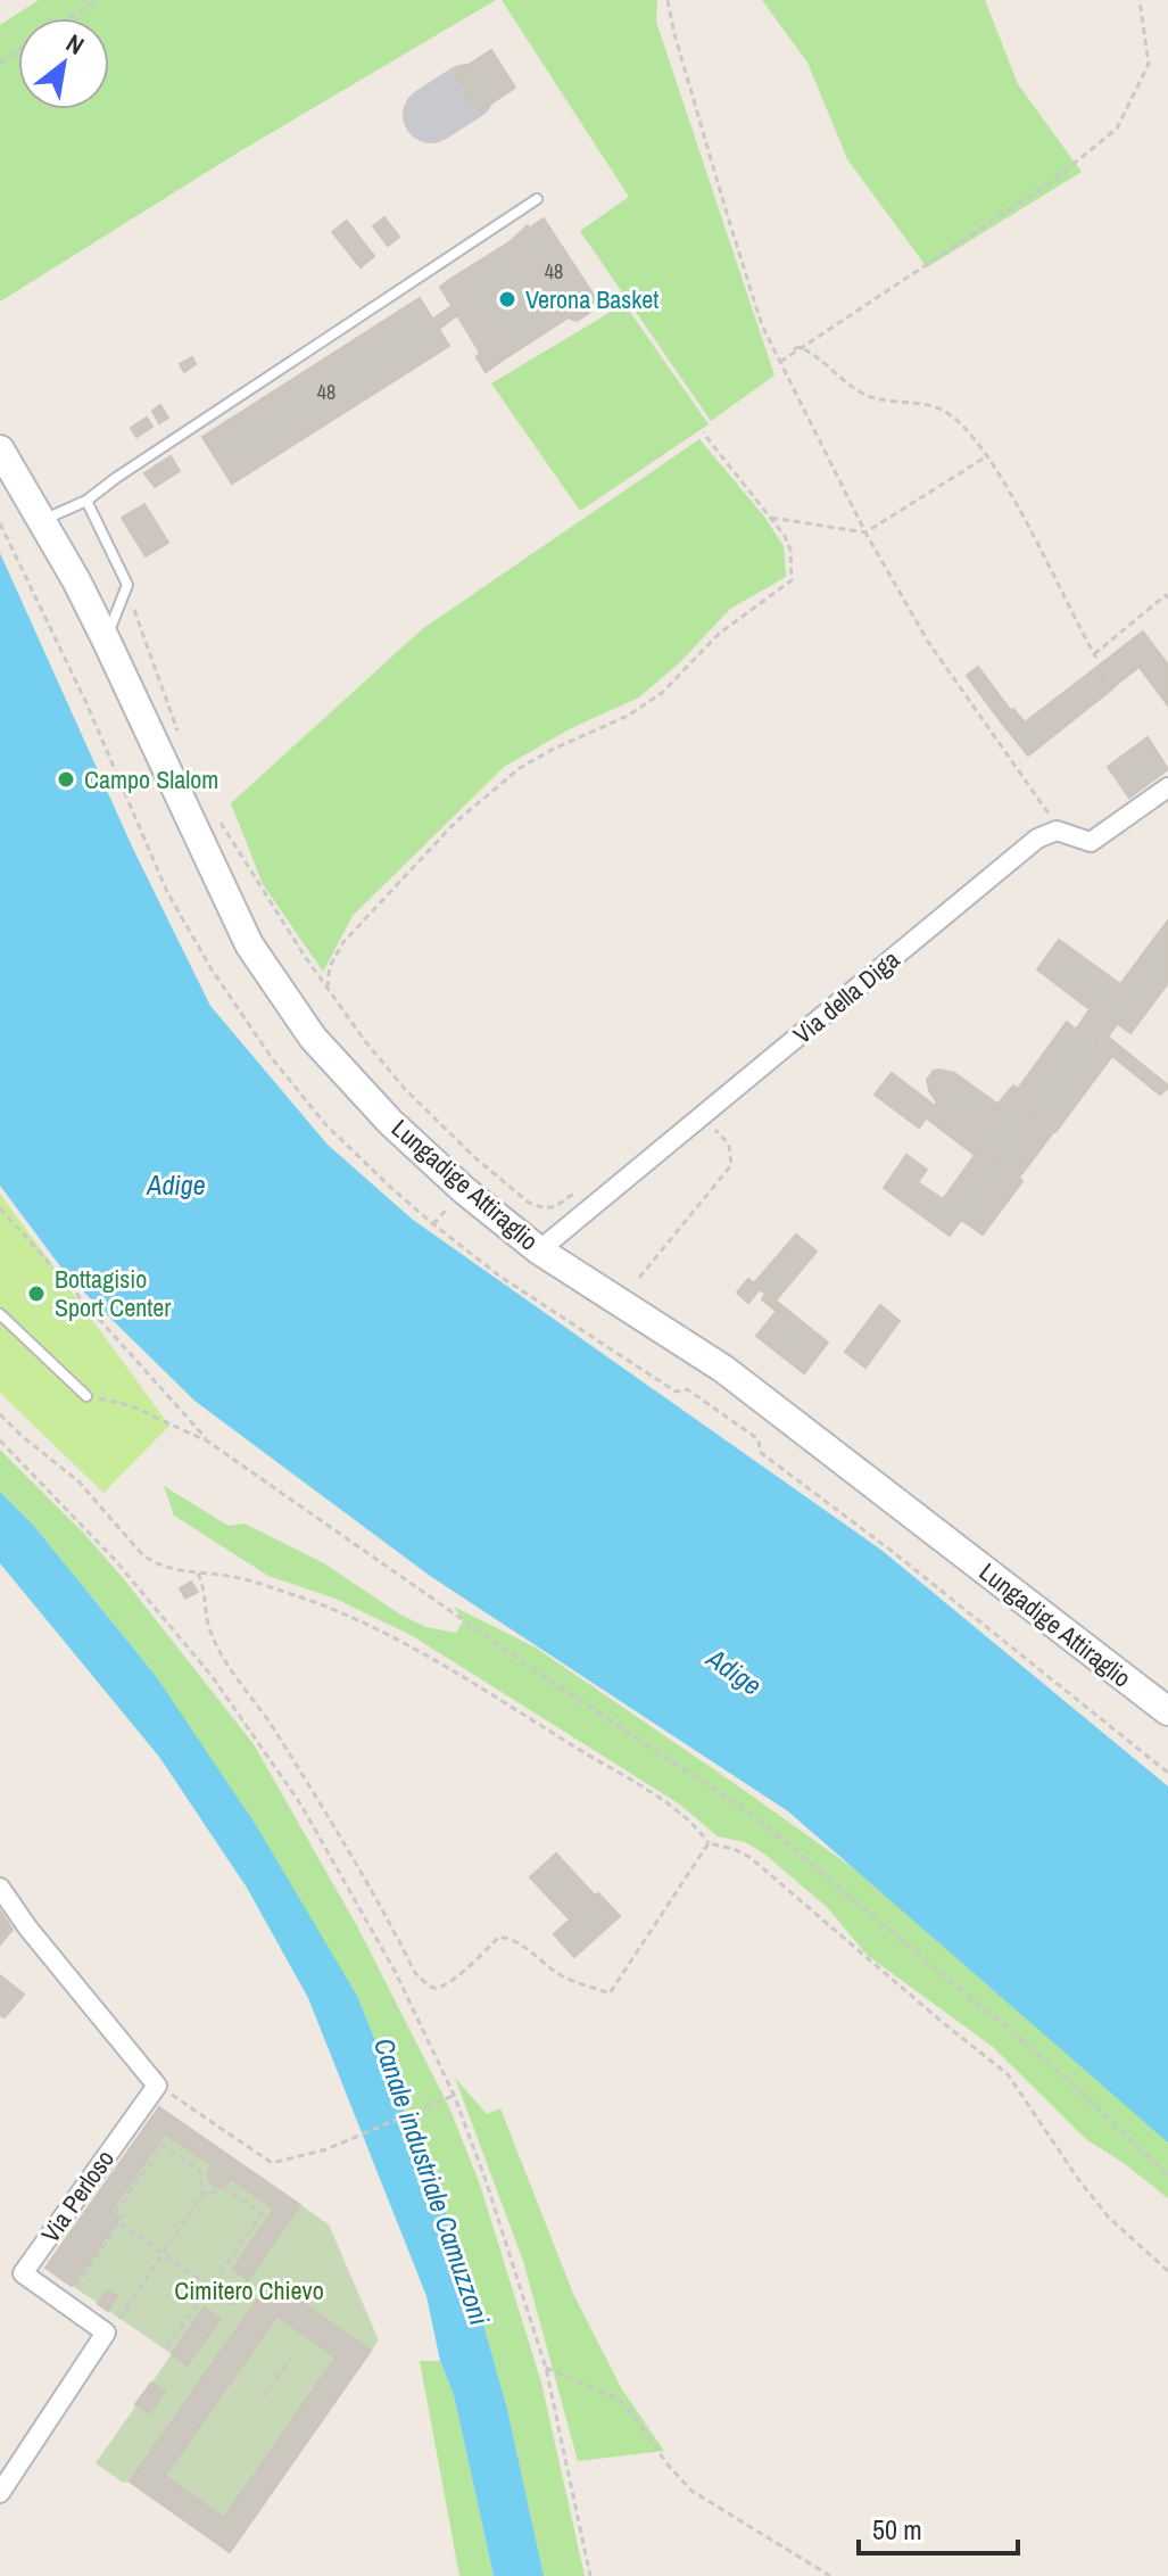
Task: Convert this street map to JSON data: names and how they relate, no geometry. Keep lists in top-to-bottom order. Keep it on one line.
{"streets":{"street":["Via della Diga","Lungadige Attiraglio","Via Perloso"]},"crossings":[["Via della Diga","Lungadige Attiraglio"]],"water":["Adige","Canale industriale Camuzzoni"],"parks":["Cimitero Chievo"],"places":["Verona Basket","Campo Slalom","Bottagisio Sport Center"],"house_numbers":["48","48"],"scale_bar":"50 m","north":"top right"}
